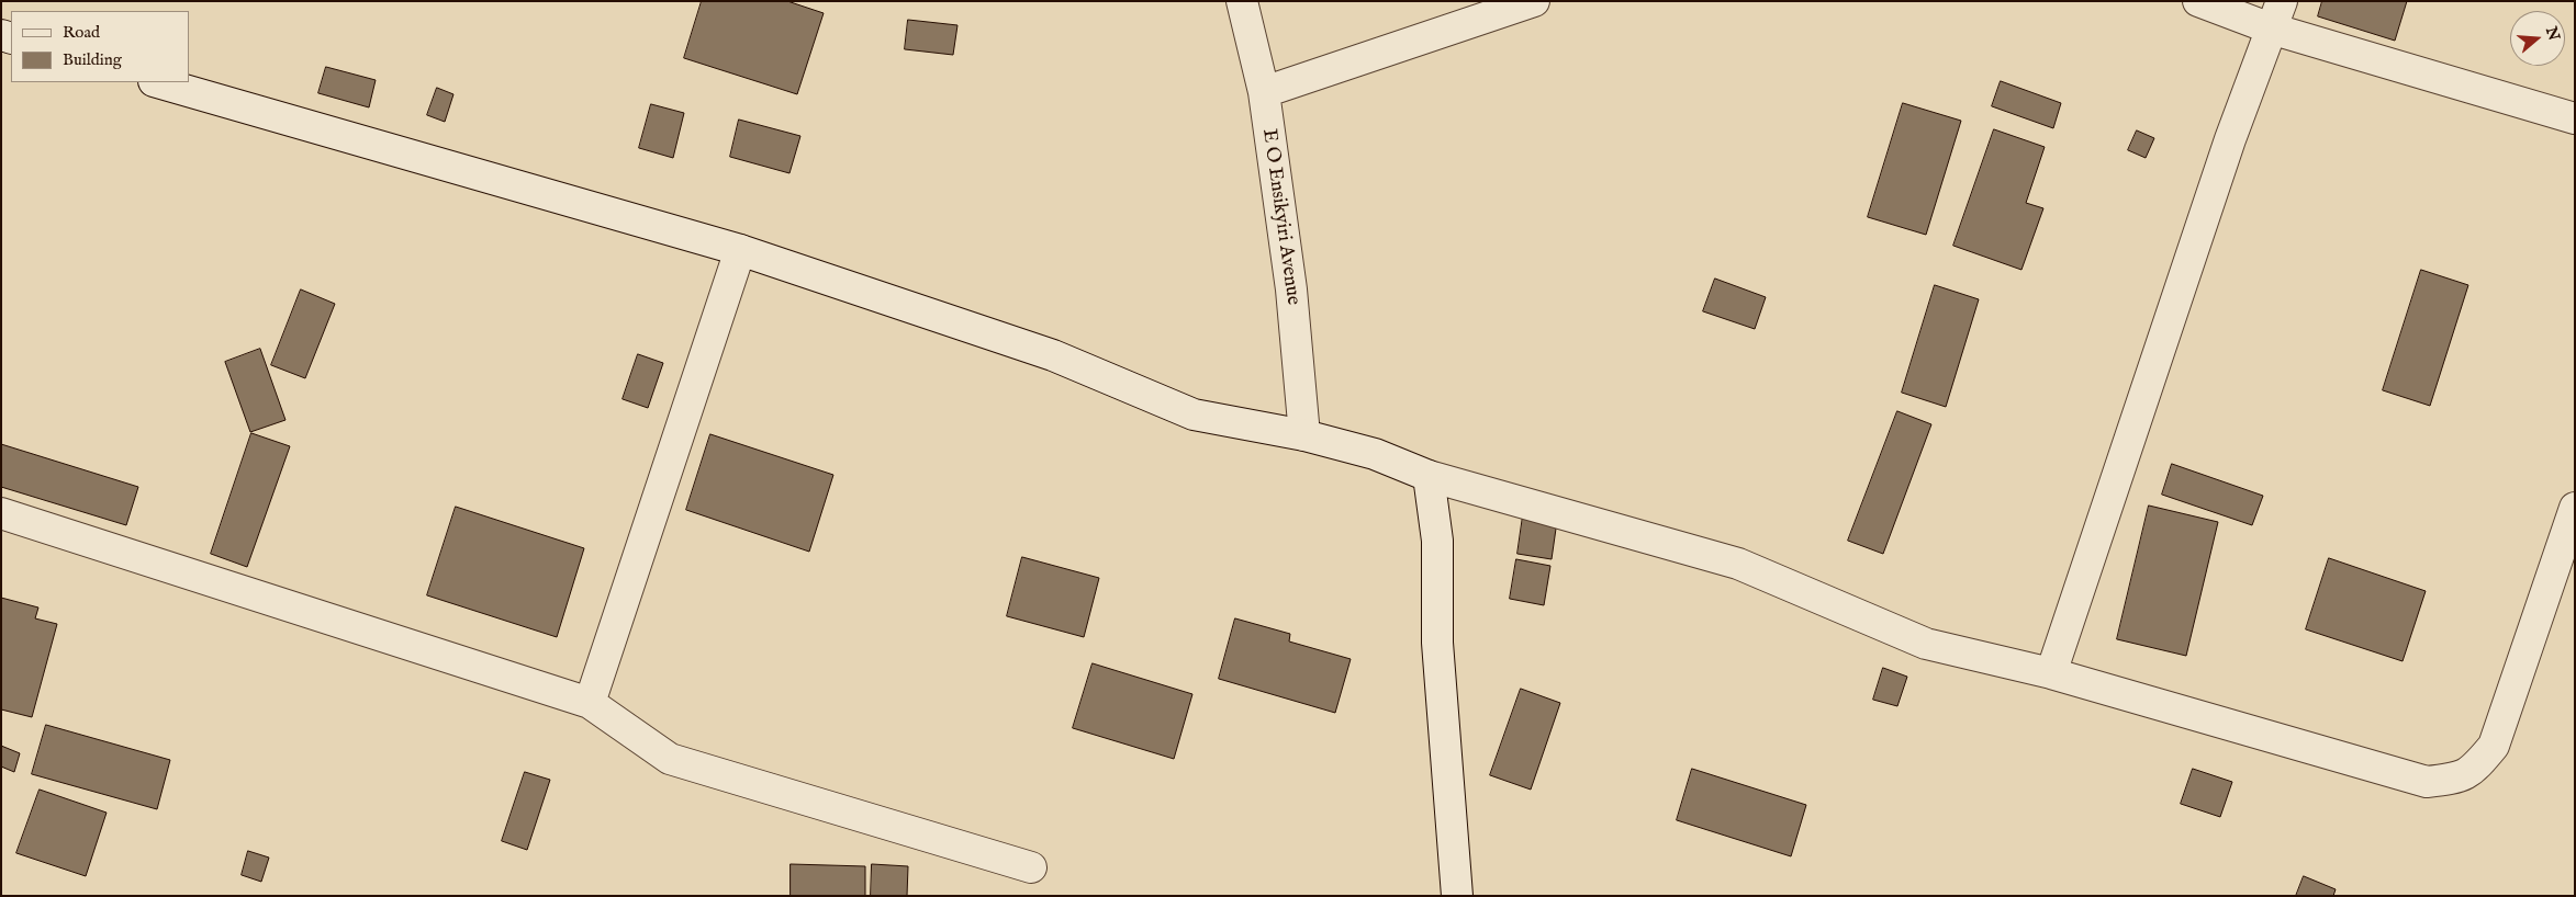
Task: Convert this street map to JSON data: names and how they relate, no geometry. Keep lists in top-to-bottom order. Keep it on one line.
{"streets":{"street":["E O Ensikyiri Avenue"]},"legend":["Road","Building"],"north":"right"}
